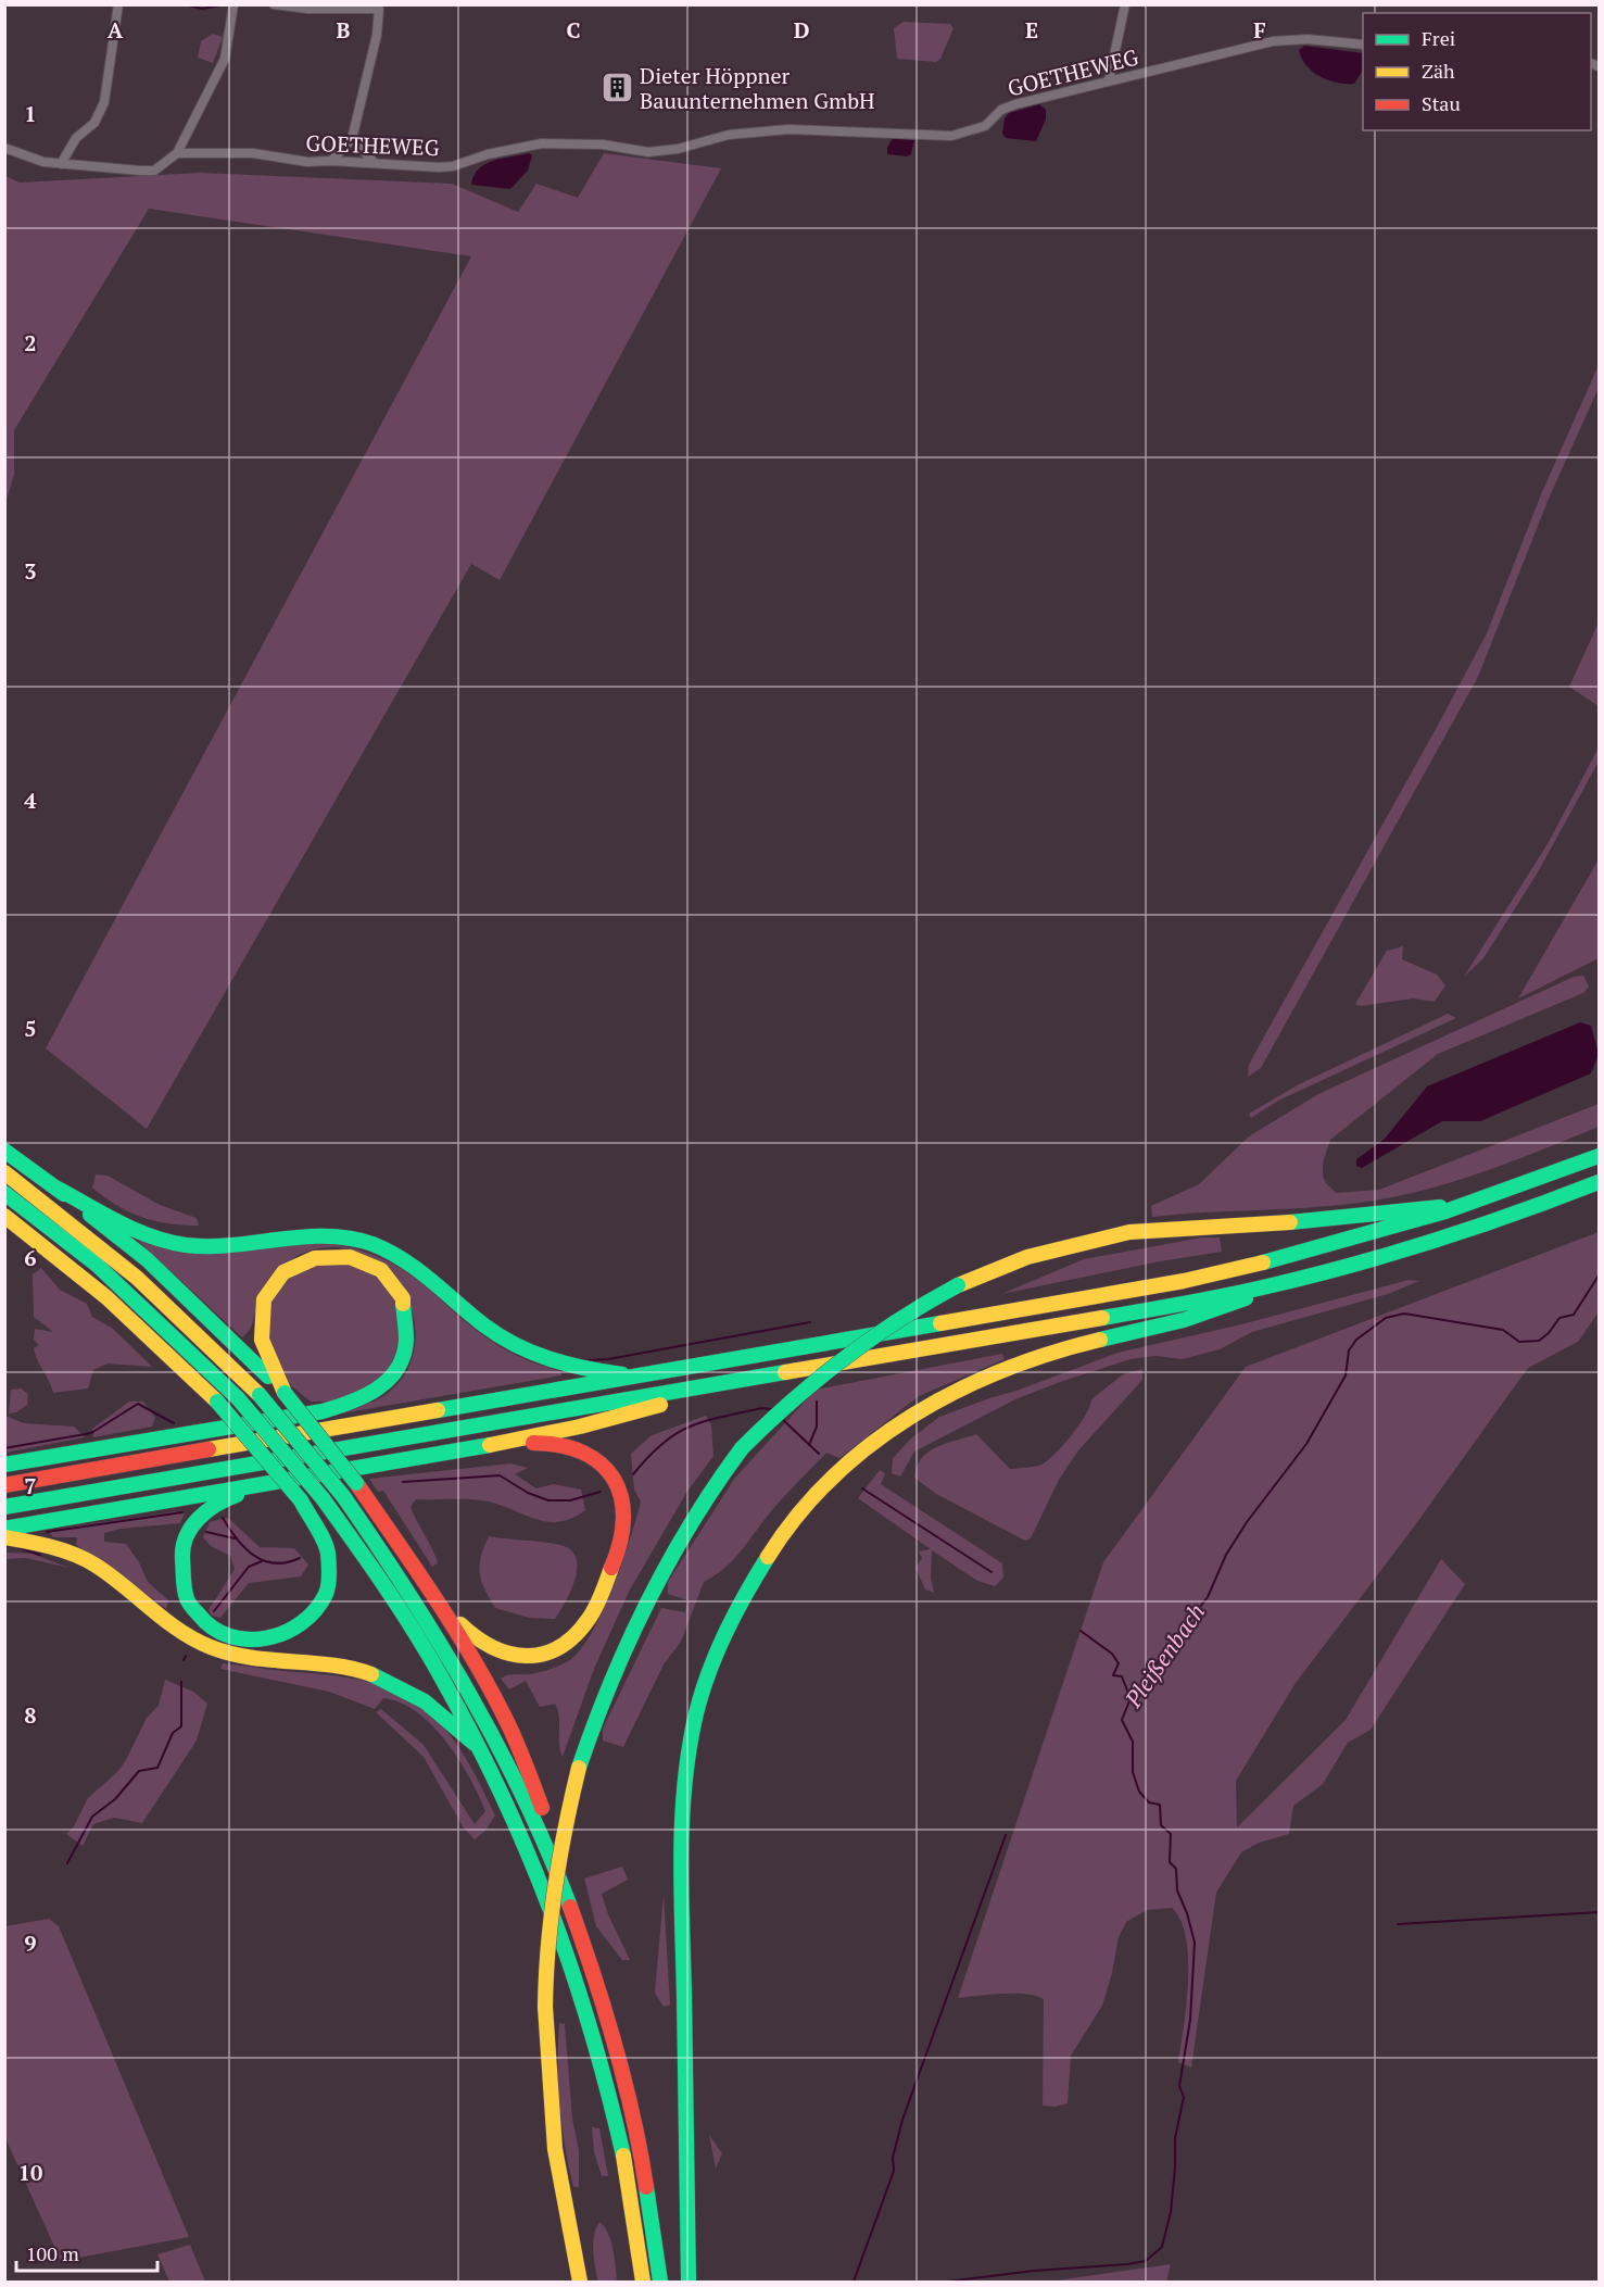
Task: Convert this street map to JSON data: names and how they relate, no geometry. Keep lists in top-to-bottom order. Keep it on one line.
{"streets":{"street":["GOETHEWEG"]},"water":["Pleißenbach"],"places":{"building":["Dieter Höppner Bauunternehmen GmbH"]},"legend":["Frei","Zäh","Stau"],"scale_bar":"100 m","grid":{"columns":["A","B","C","D","E","F"],"rows":["1","2","3","4","5","6","7","8","9","10"]}}
